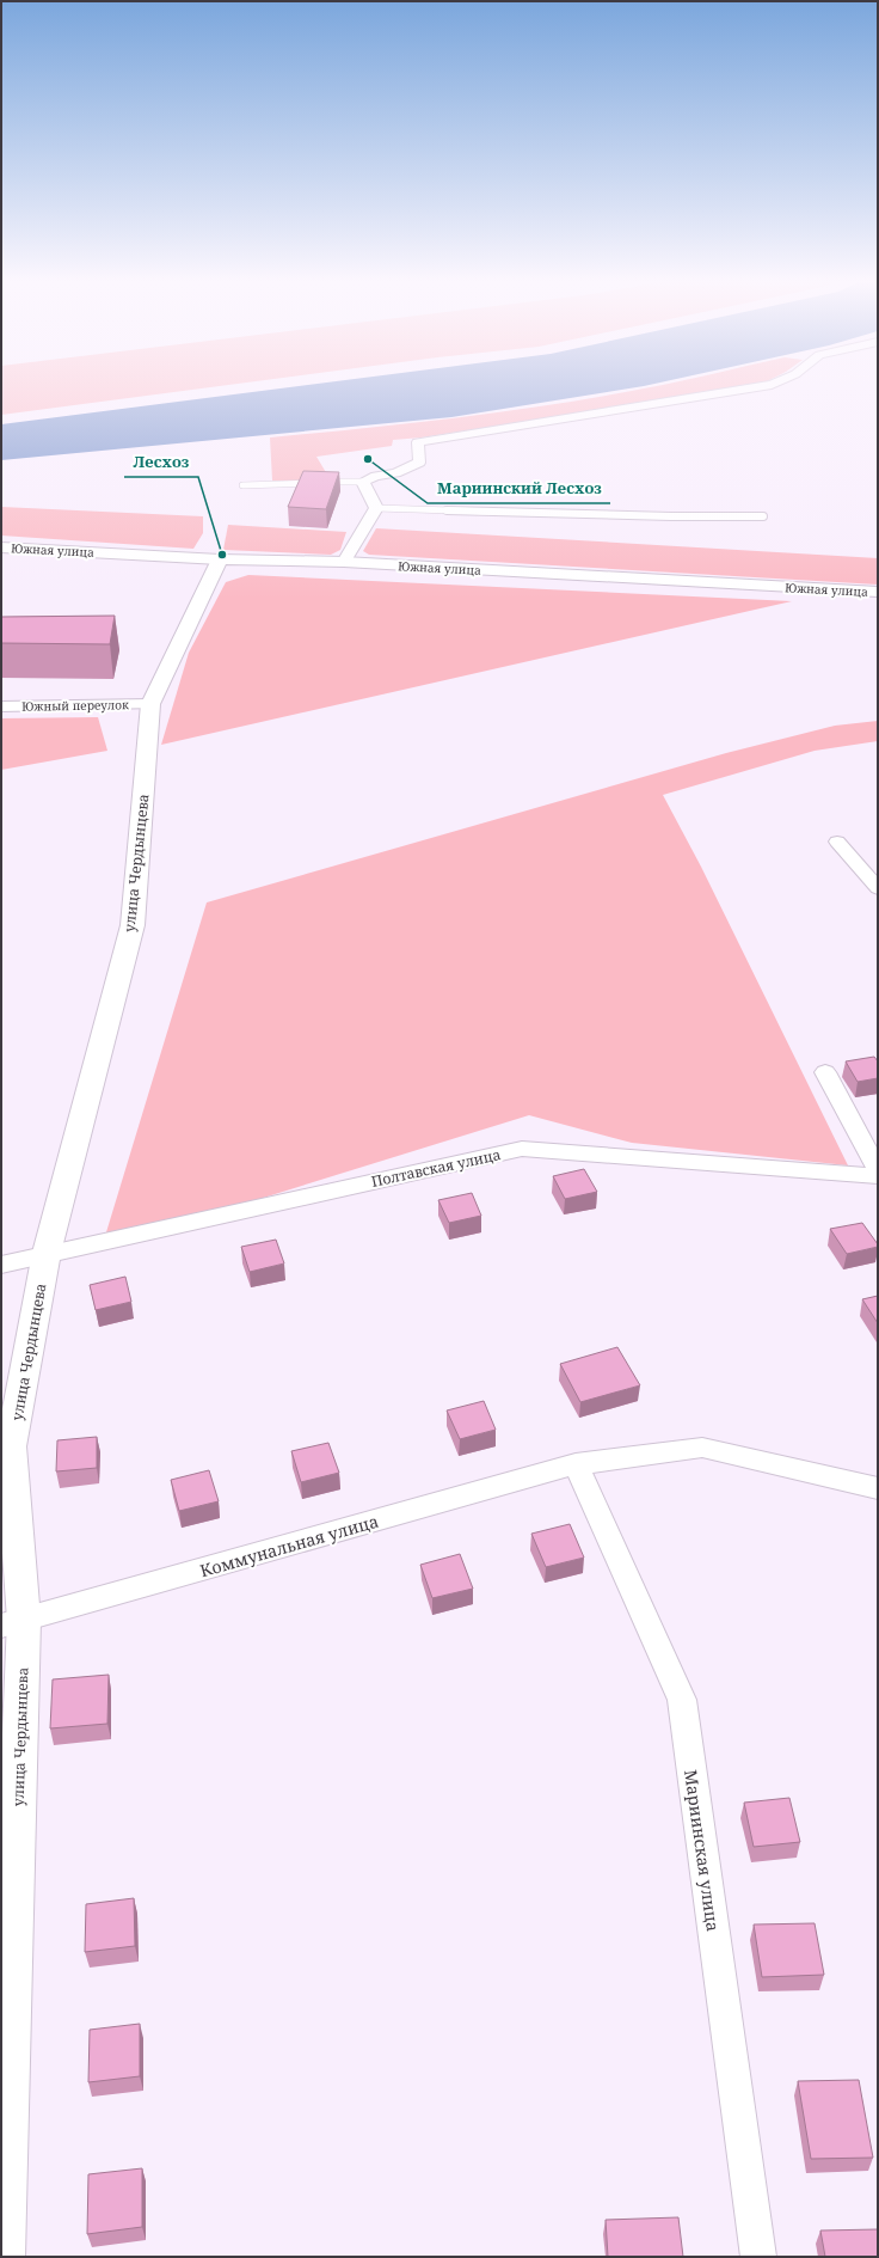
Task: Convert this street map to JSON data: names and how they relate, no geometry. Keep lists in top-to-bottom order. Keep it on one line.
{"streets":{"street":["Южная улица","Южный переулок","улица Чердынцева","Полтавская улица","Коммунальная улица","Мариинская улица"]},"crossings":[["Южная улица","улица Чердынцева"],["Южный переулок","улица Чердынцева"],["улица Чердынцева","Полтавская улица"],["улица Чердынцева","Коммунальная улица"],["Коммунальная улица","Мариинская улица"]],"places":["Мариинский Лесхоз","Лесхоз"]}
